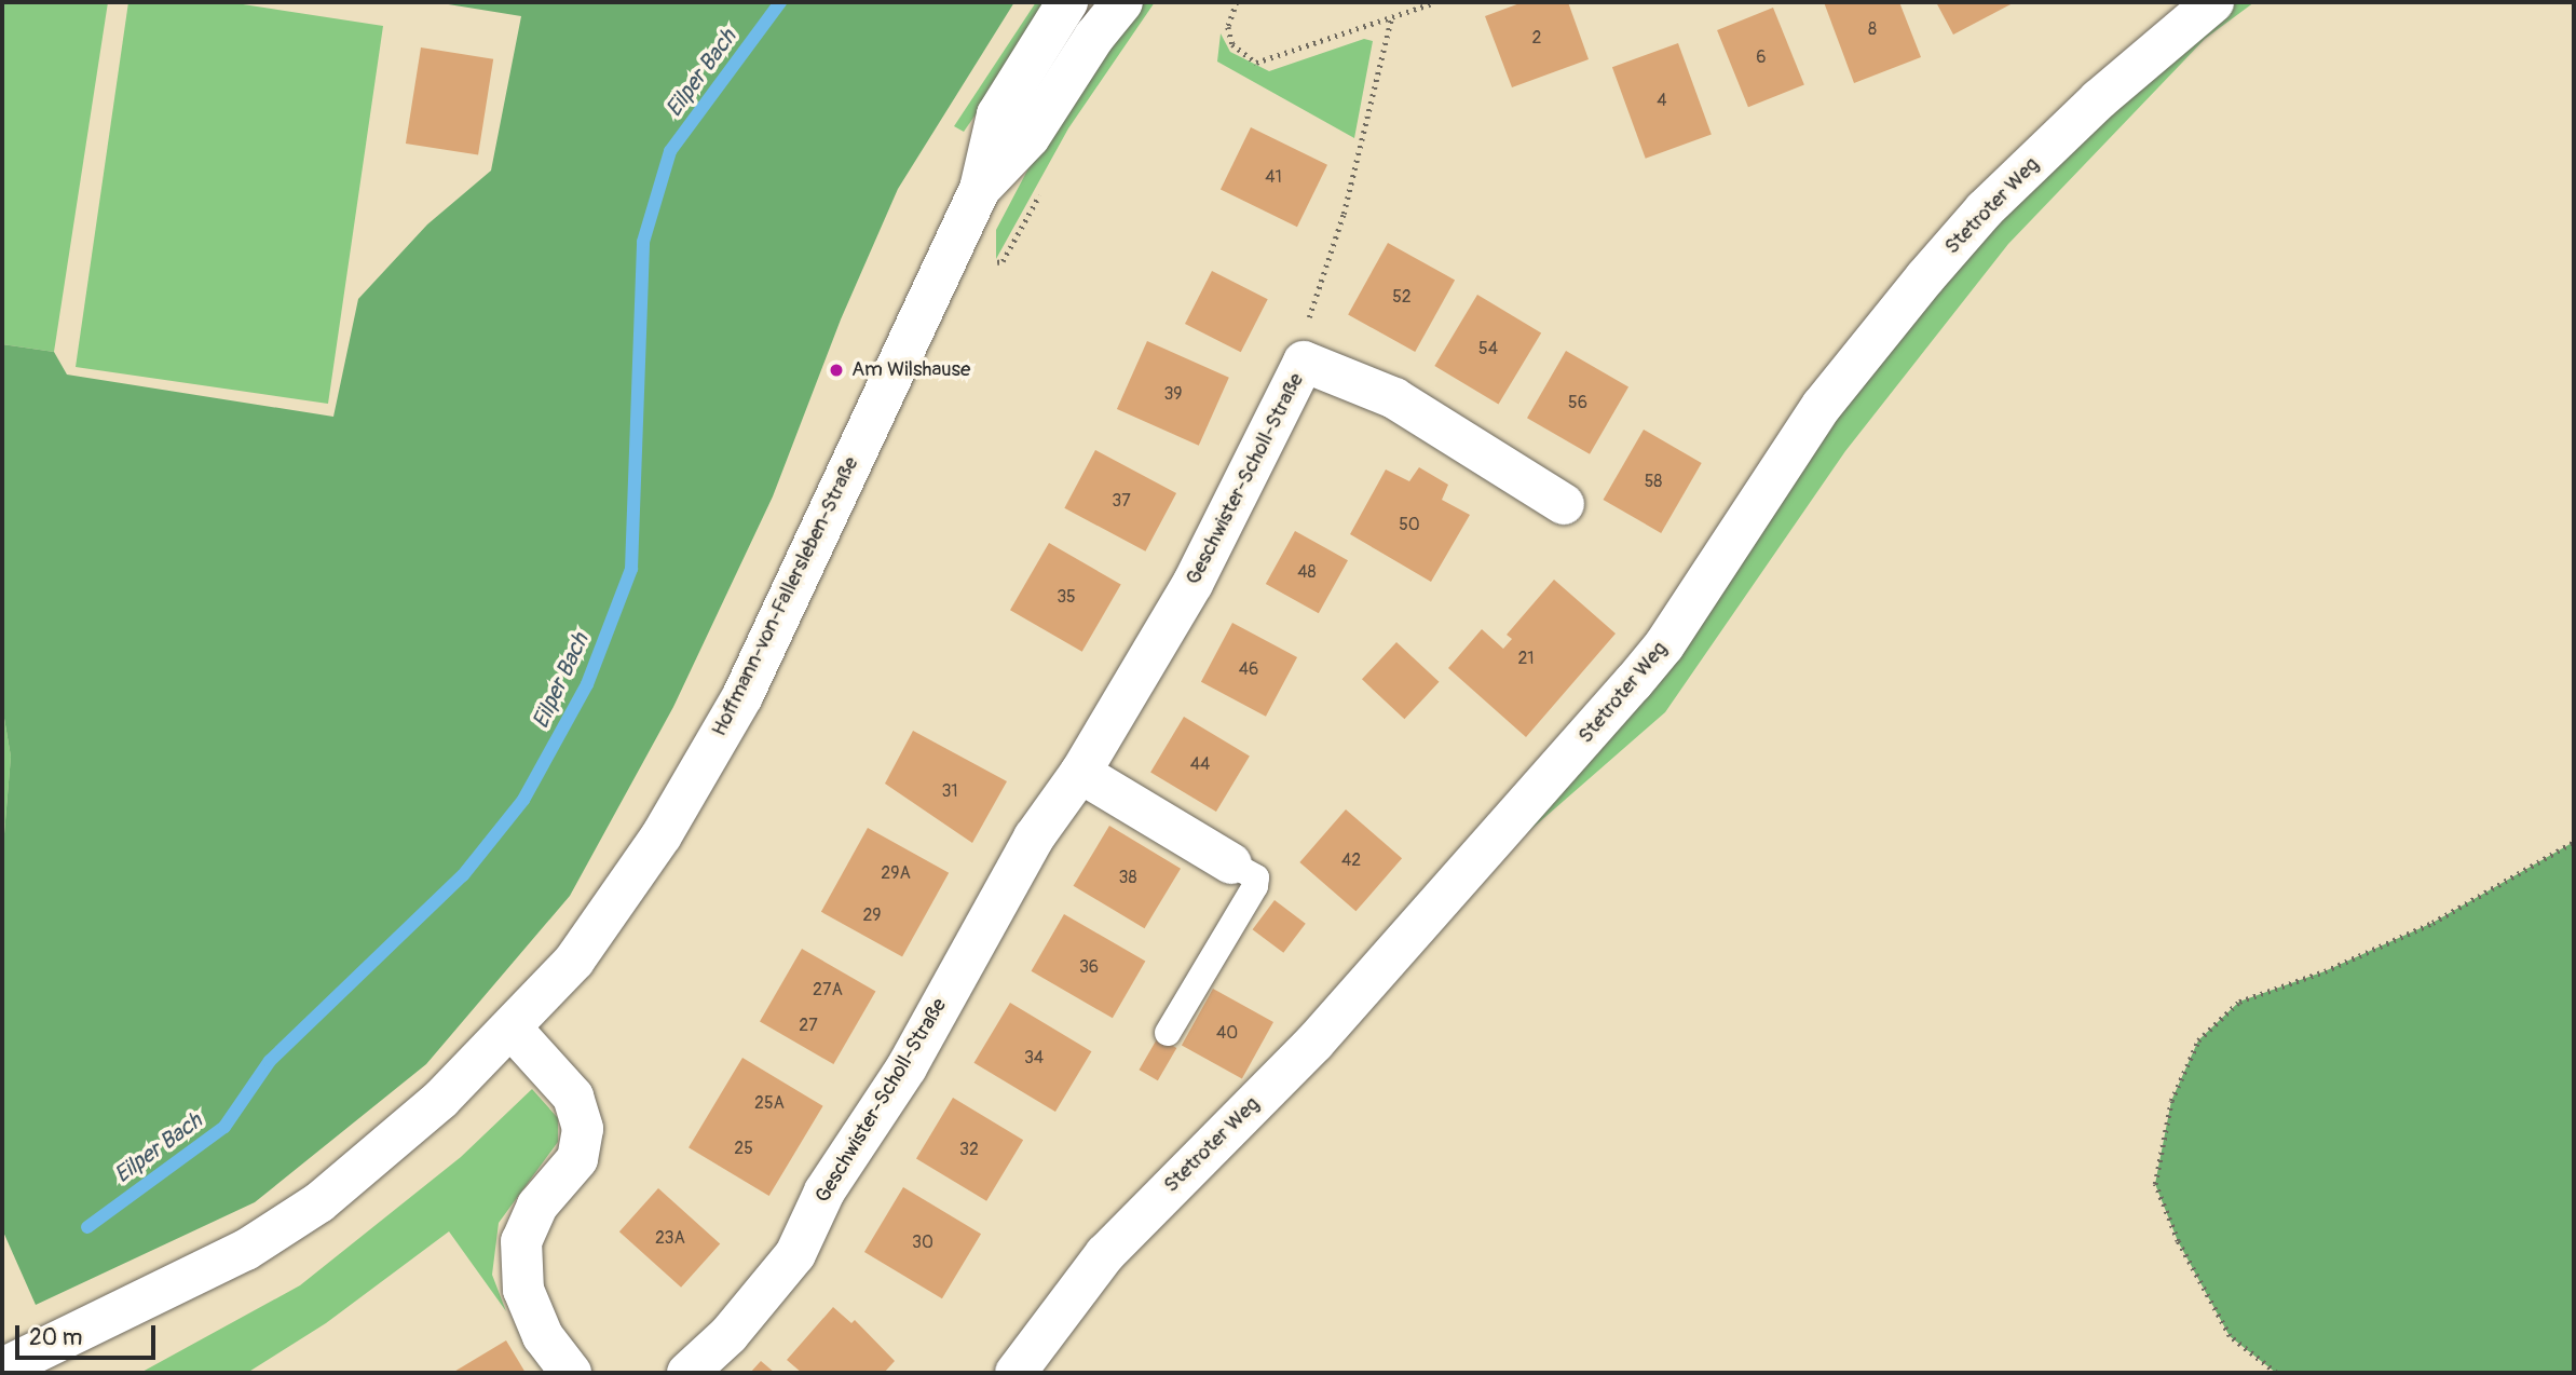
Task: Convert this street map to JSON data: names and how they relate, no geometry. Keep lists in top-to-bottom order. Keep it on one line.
{"streets":{"street":["Stetroter Weg","Geschwister-Scholl-Straße","Hoffmann-von-Fallersleben-Straße"]},"water":["Eilper Bach"],"places":["Am Wilshause"],"house_numbers":["8","2","6","4","41","52","54","39","56","58","37","50","48","35","21","46","44","31","42","29A","38","29","36","27A","27","40","34","25A","25","32","23A","30"],"scale_bar":"20 m"}
